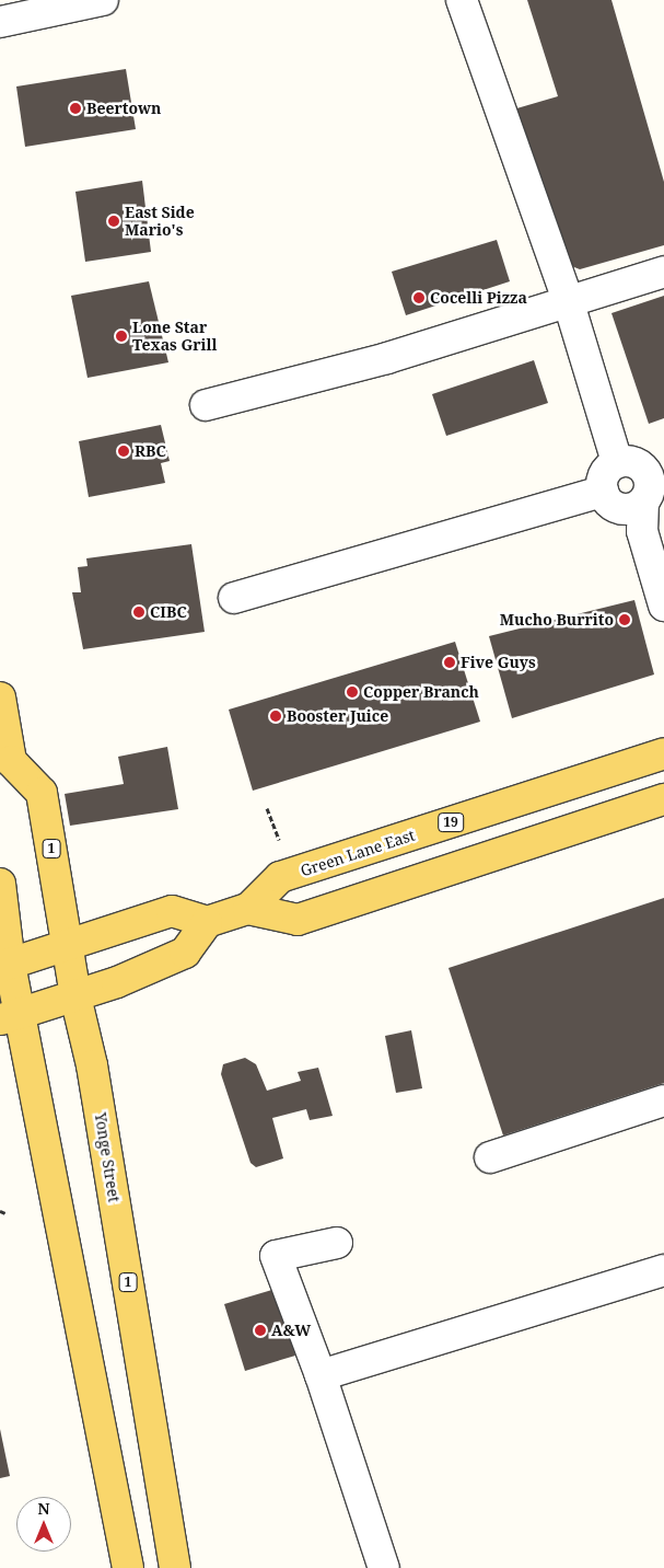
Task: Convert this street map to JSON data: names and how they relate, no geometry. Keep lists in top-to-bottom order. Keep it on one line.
{"streets":{"main road":["19","1","Green Lane East","Yonge Street"]},"places":["Beertown","East Side Mario's","Cocelli Pizza","Lone Star Texas Grill","RBC","CIBC","Mucho Burrito","Five Guys","Copper Branch","Booster Juice","A&W"],"north":"top"}
